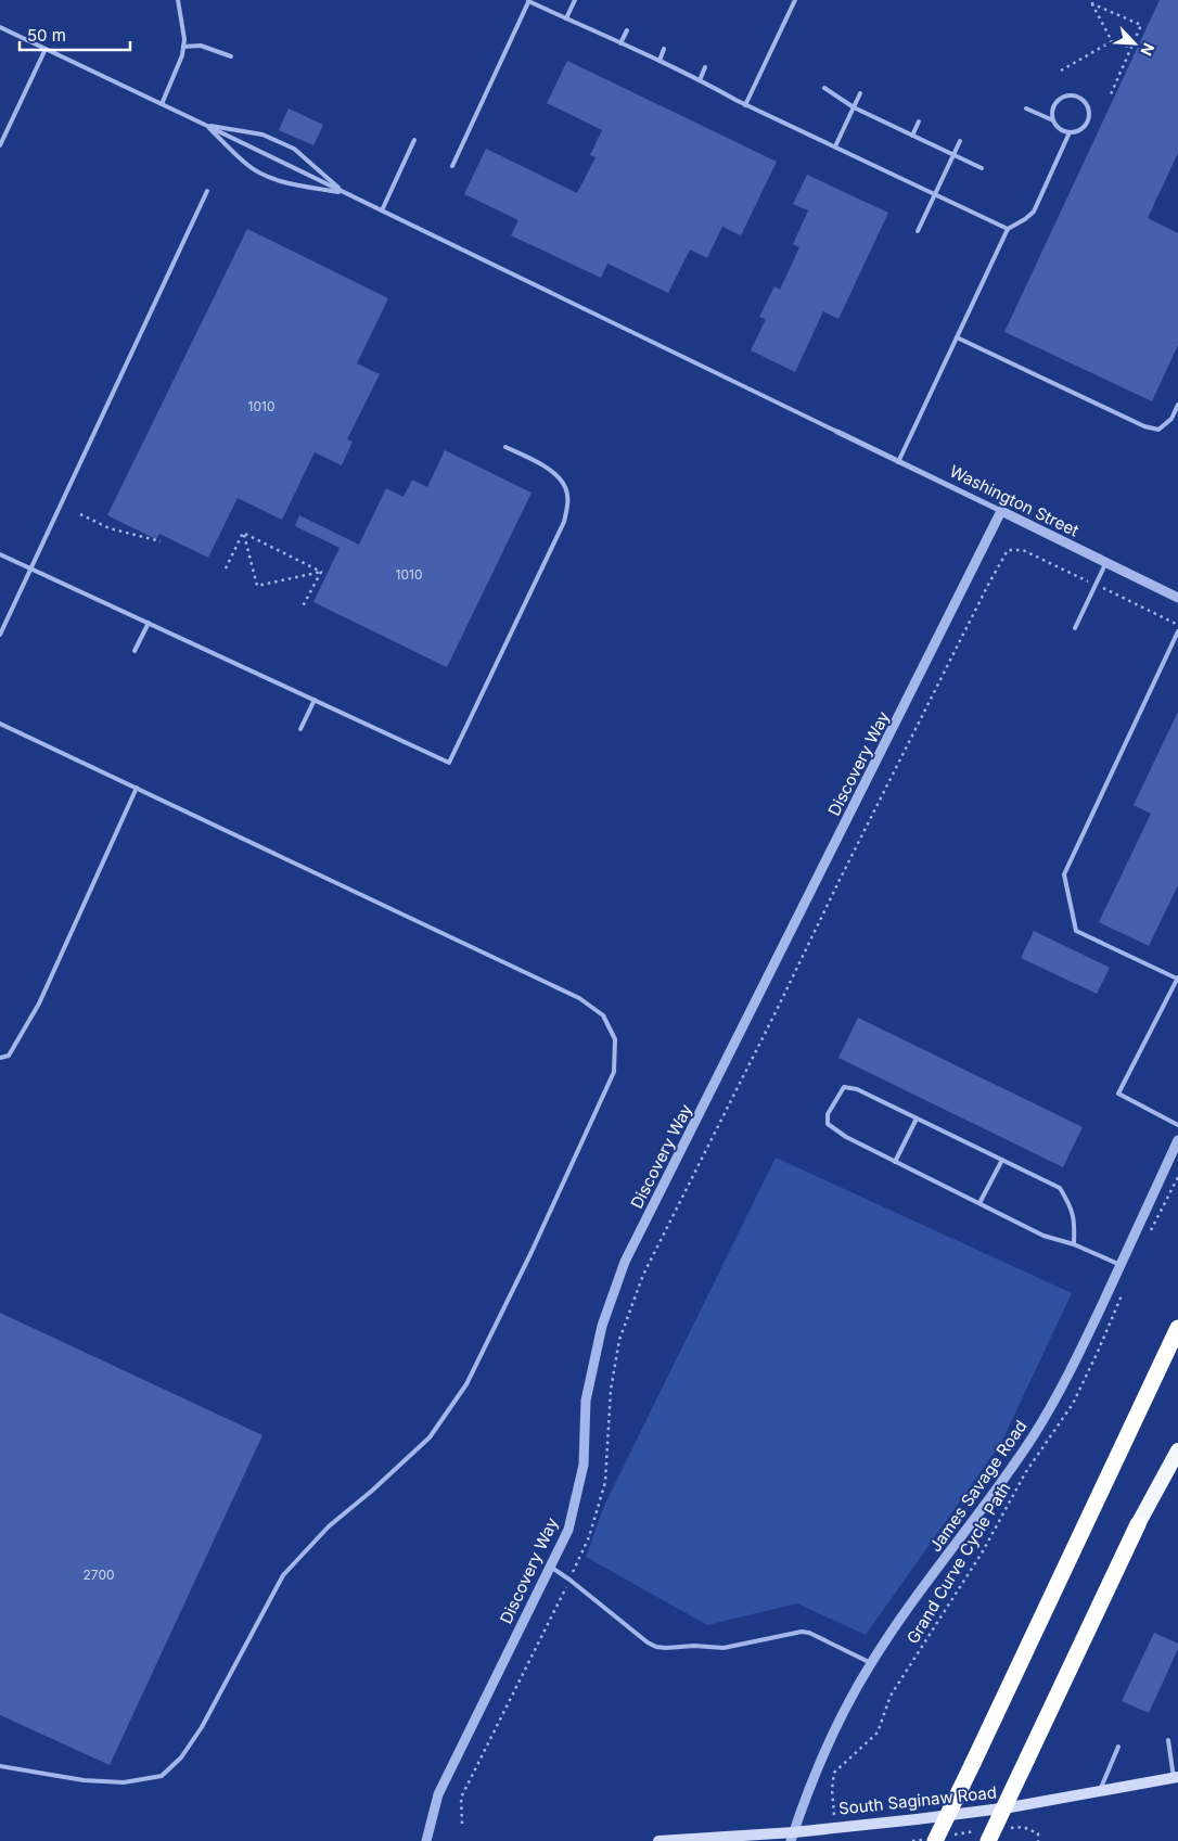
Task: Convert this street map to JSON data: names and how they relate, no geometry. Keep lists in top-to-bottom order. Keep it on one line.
{"streets":{"main road":["South Saginaw Road"],"street":["Washington Street","Discovery Way","James Savage Road"],"path":["Grand Curve Cycle Path"]},"crossings":[["Washington Street","Discovery Way"],["James Savage Road","South Saginaw Road"],["Grand Curve Cycle Path","South Saginaw Road"]],"house_numbers":["1010","1010","2700"],"scale_bar":"50 m","north":"bottom right"}
